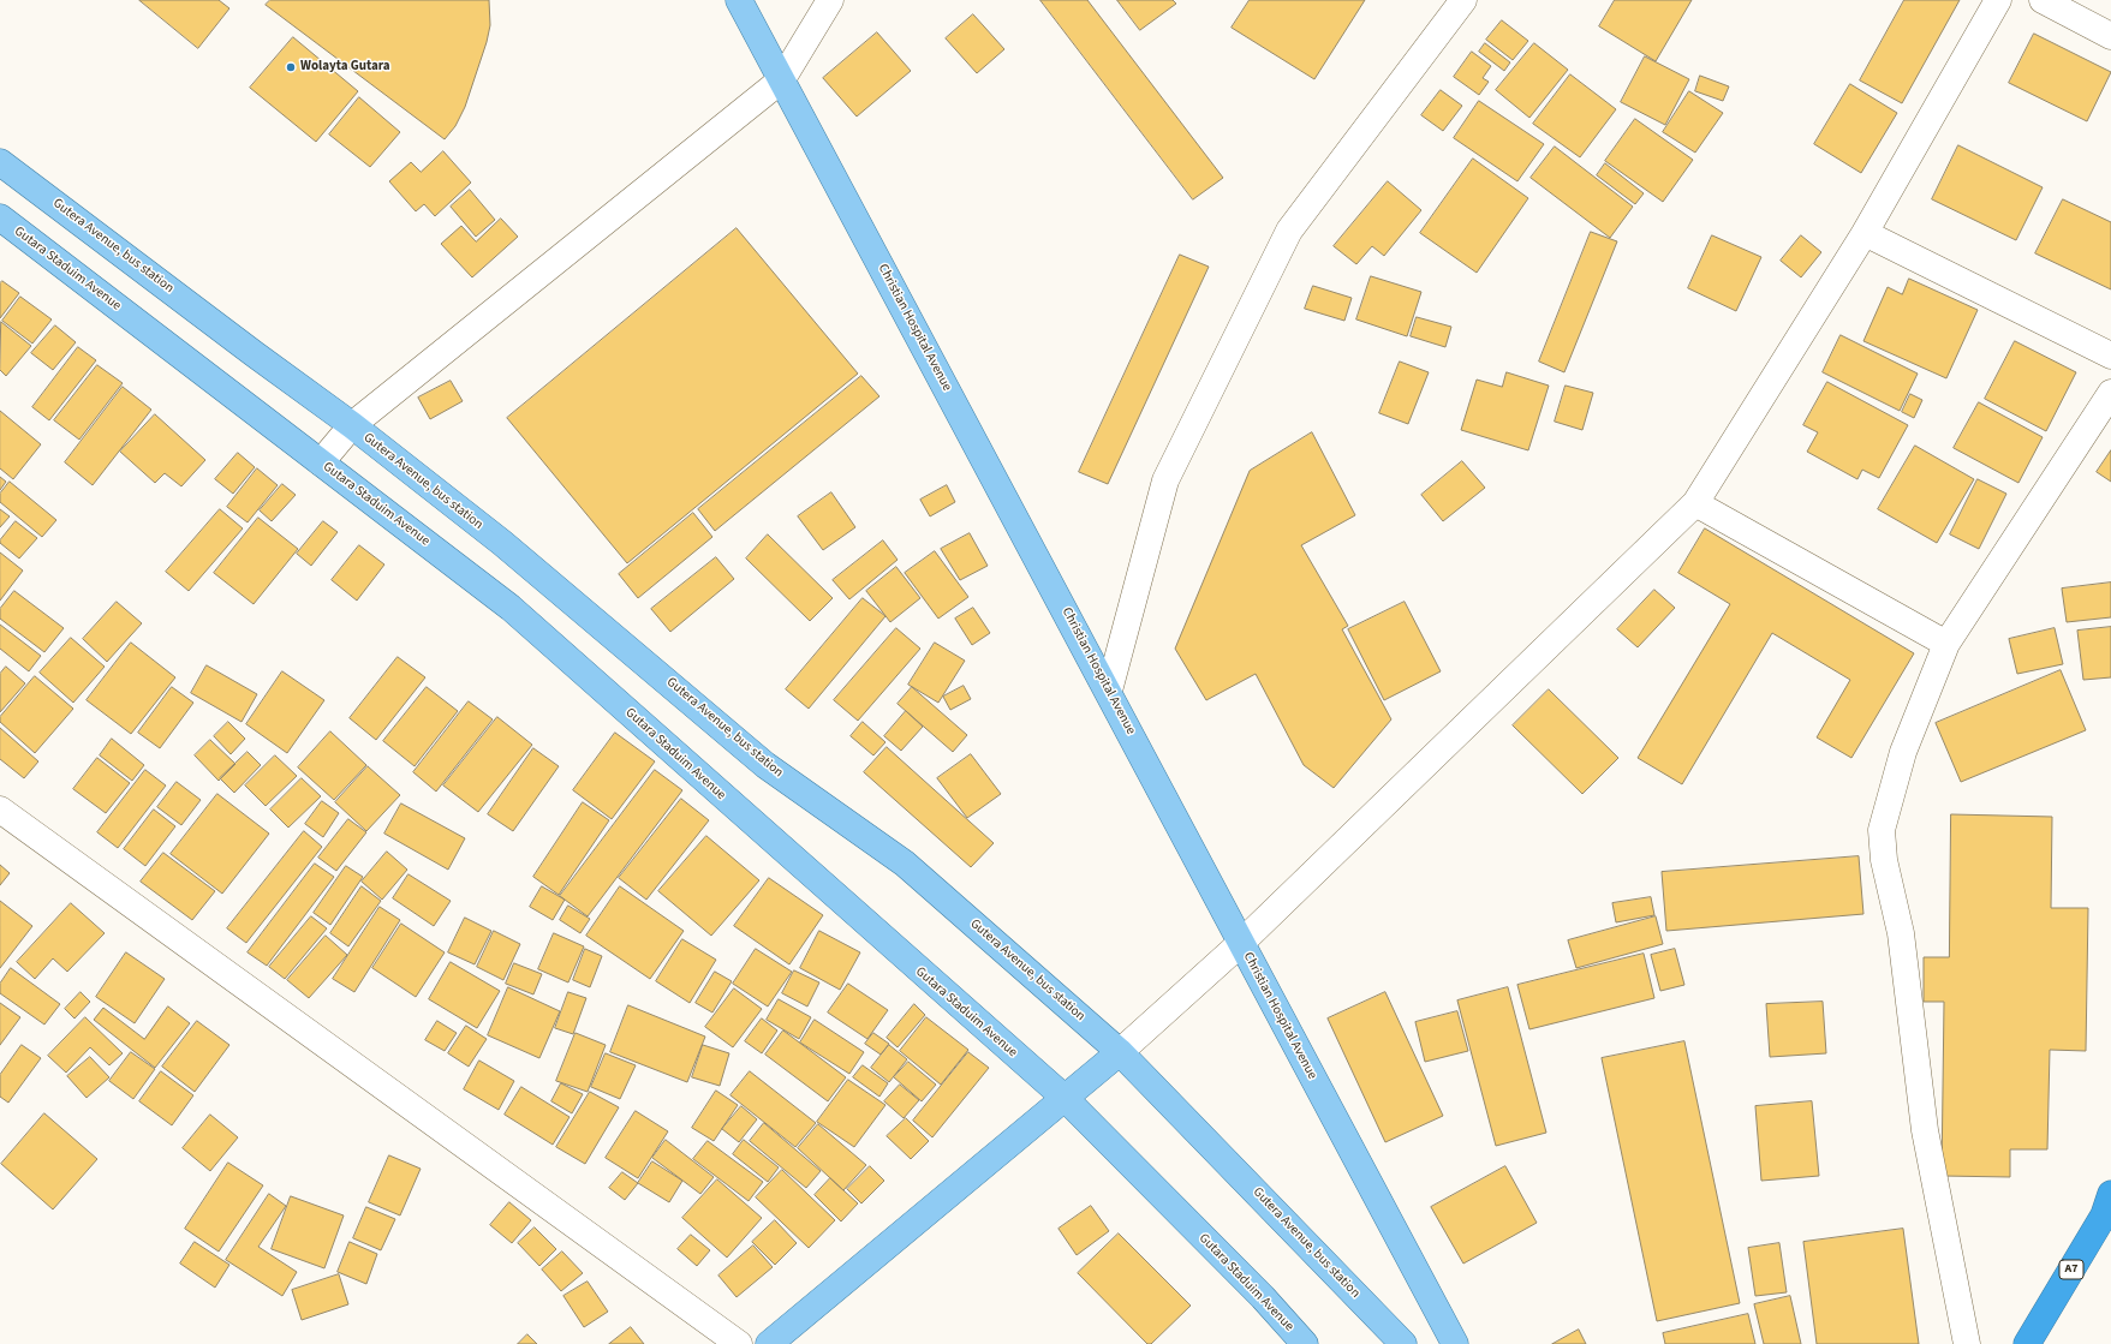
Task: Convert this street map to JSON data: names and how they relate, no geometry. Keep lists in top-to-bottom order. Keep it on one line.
{"streets":{"highway":["A7"],"main road":["Gutera Avenue, bus station","Gutara Staduim Avenue","Christian Hospital Avenue"]},"places":["Wolayta Gutara"]}
